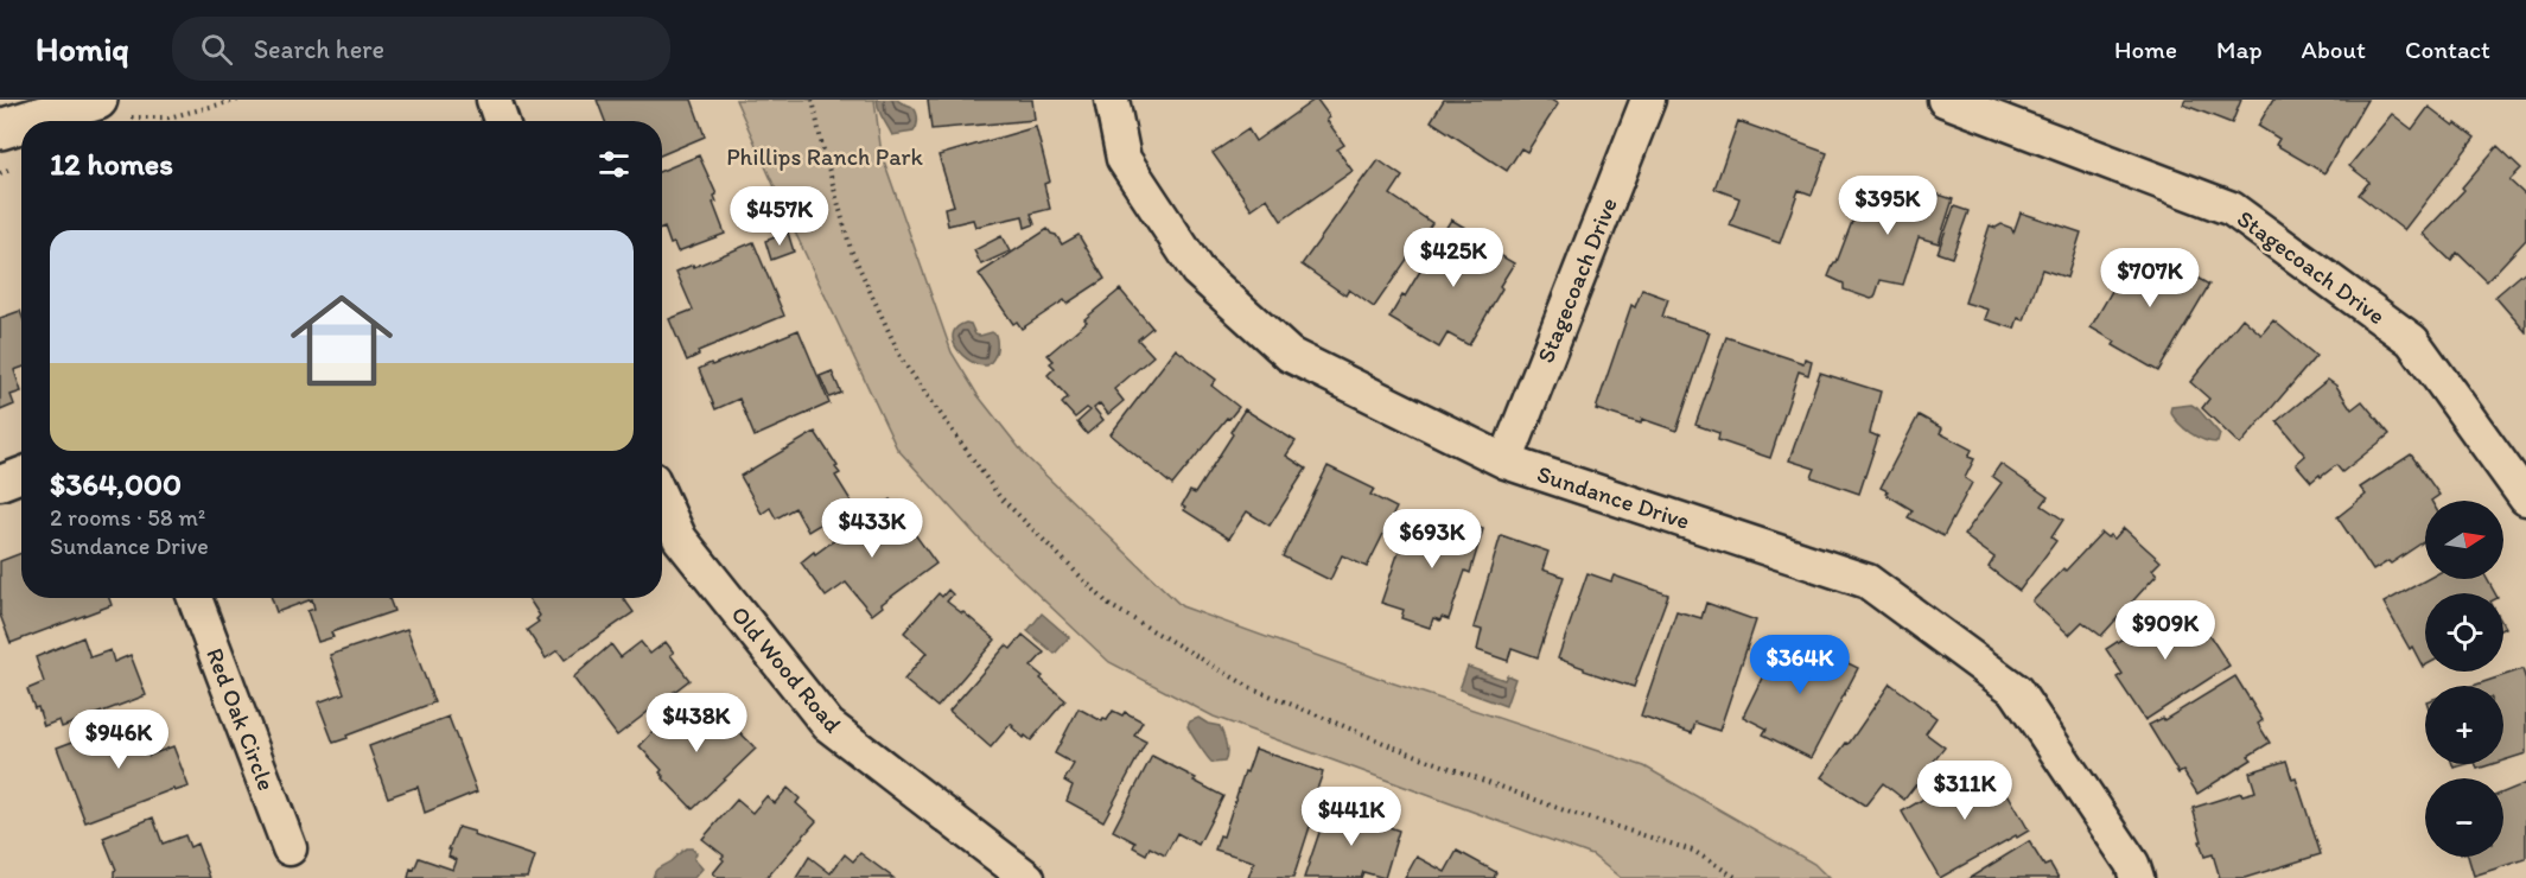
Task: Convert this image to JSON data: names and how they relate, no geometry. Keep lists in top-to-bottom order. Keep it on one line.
{"streets":{"street":["Stagecoach Drive","Sundance Drive","Old Wood Road","Red Oak Circle"]},"crossings":[["Stagecoach Drive","Sundance Drive"]],"parks":["Phillips Ranch Park"],"north":"right","page":{"header":"Homiq","search":"Search here","nav":["Home","Map","About","Contact"],"heading":"12 homes","price":["$395K","$457K","$425K","$707K","$433K","$693K","$909K","$364K","$438K","$946K","$311K","$441K"],"list":[{"name":"$364,000","note":"2 rooms · 58 m² · Sundance Drive"}],"map_buttons":["+","−"]}}
